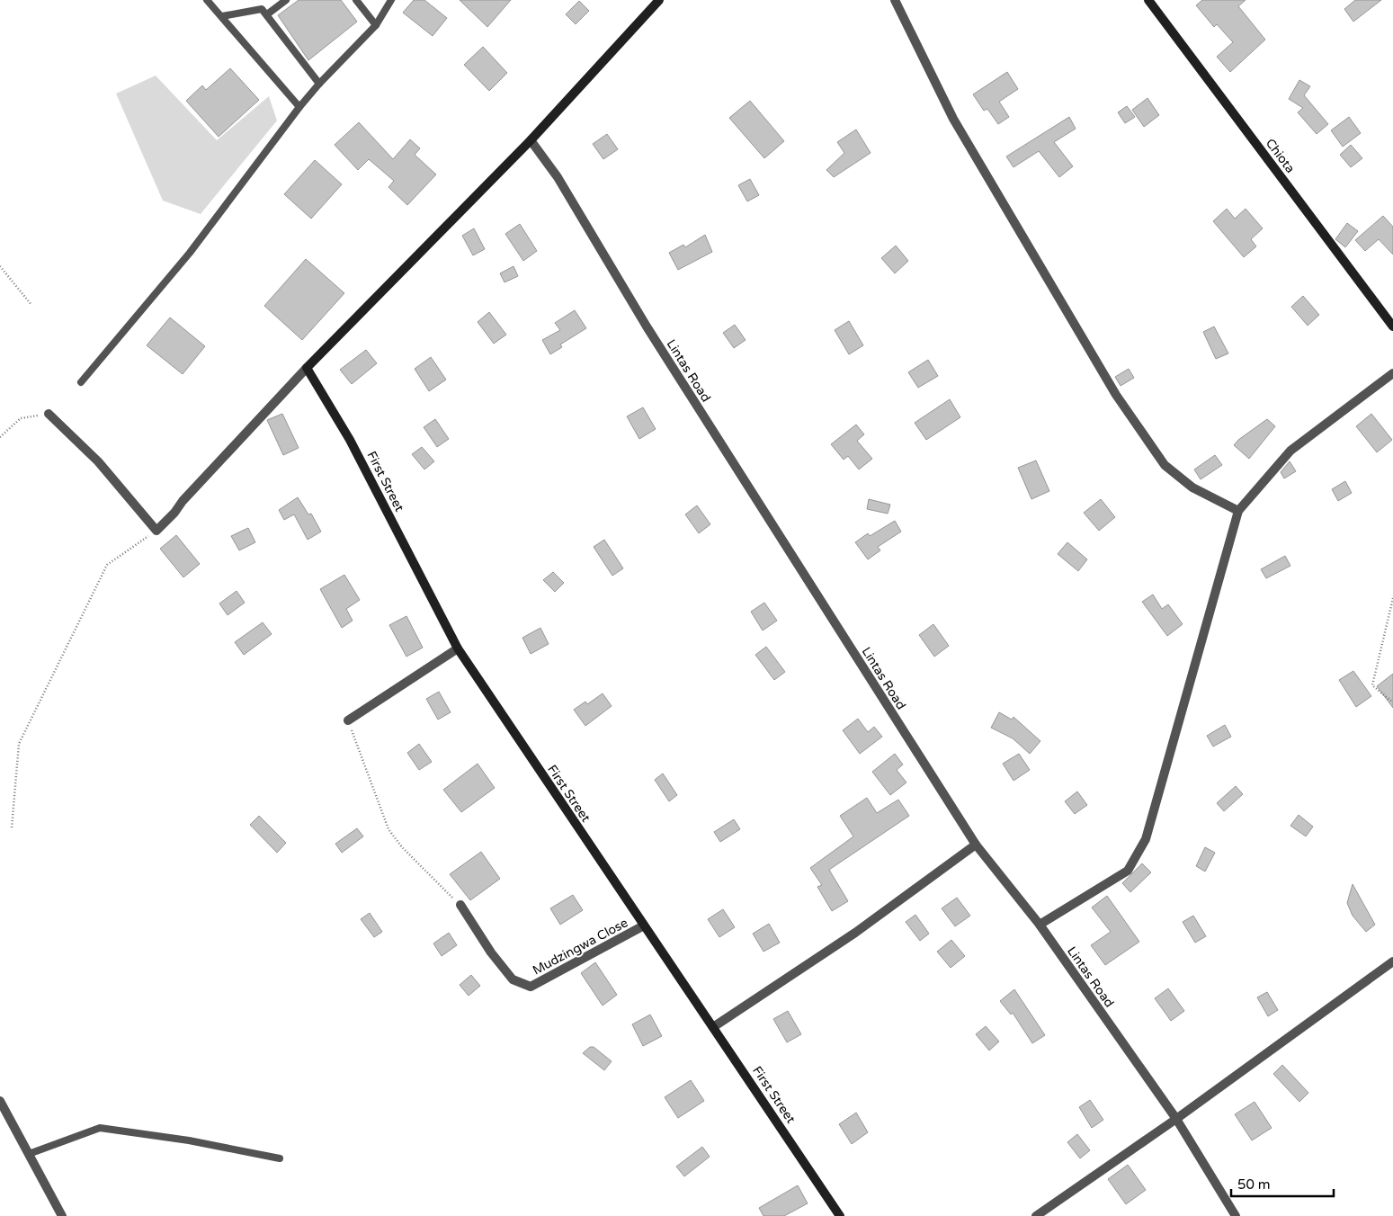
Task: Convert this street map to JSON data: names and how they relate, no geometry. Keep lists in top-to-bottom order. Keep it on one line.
{"streets":{"street":["Chiota","Lintas Road","First Street","Mudzingwa Close"]},"crossings":[["First Street","Mudzingwa Close"]],"scale_bar":"50 m"}
